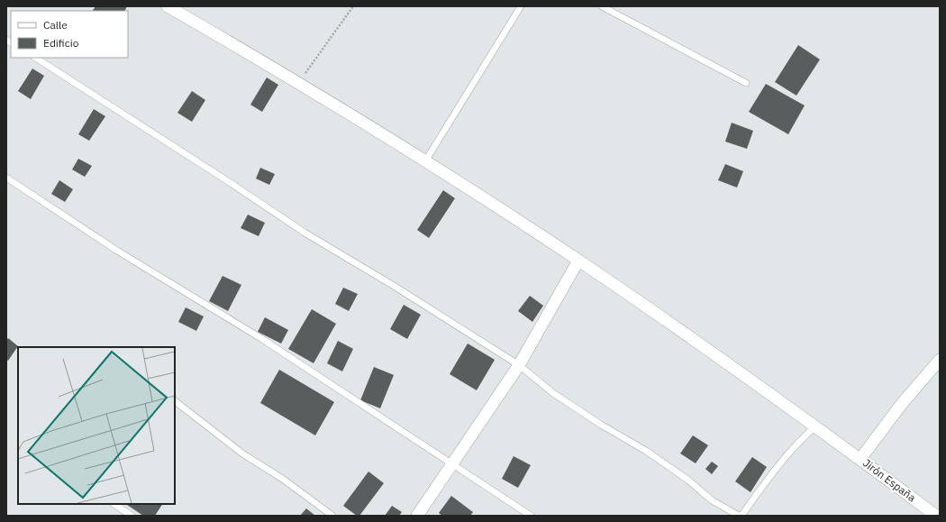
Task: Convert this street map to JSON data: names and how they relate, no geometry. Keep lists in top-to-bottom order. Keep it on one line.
{"streets":{"street":["Jirón España"]},"legend":["Calle","Edificio"]}
